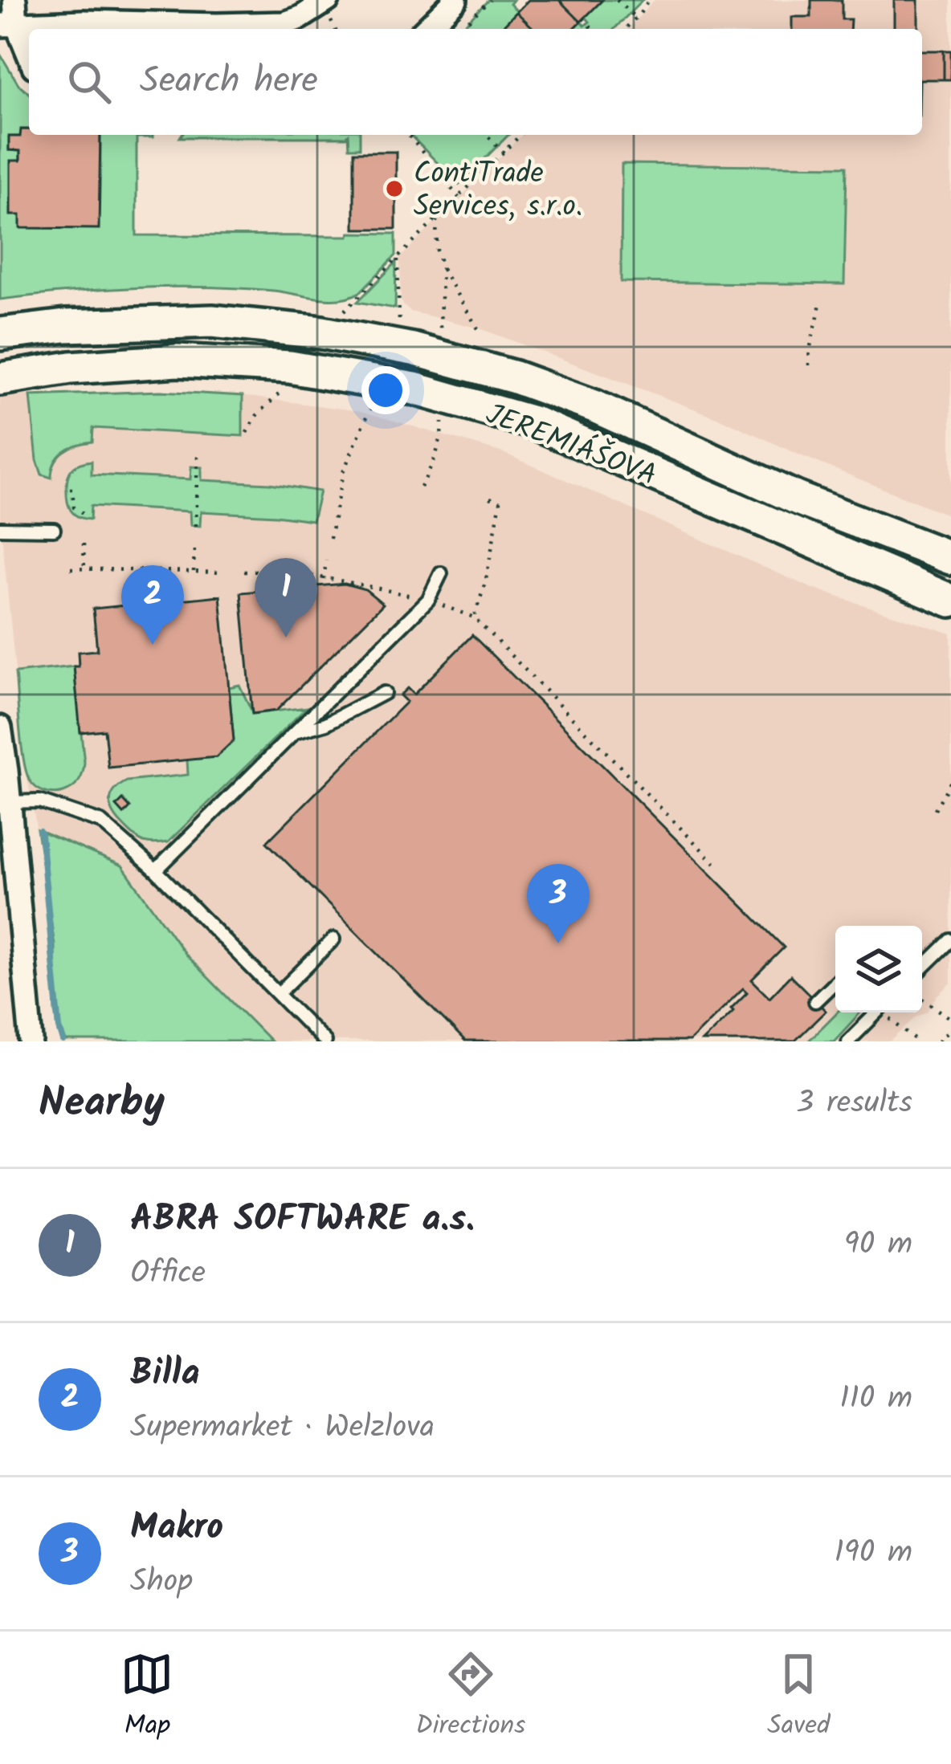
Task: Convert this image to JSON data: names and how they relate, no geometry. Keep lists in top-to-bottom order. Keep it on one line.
{"streets":{"main road":["JEREMIÁŠOVA"]},"places":["ContiTrade Services, s.r.o."],"page":{"search":"Search here","pins":["1","2","3"],"heading":["Nearby","3 results"],"list":[{"mark":"1","name":"ABRA SOFTWARE a.s.","note":"Office","value":"90 m"},{"mark":"2","name":"Billa","note":"Supermarket · Welzlova","value":"110 m"},{"mark":"3","name":"Makro","note":"Shop","value":"190 m"}],"nav":["Map","Directions","Saved"]}}
